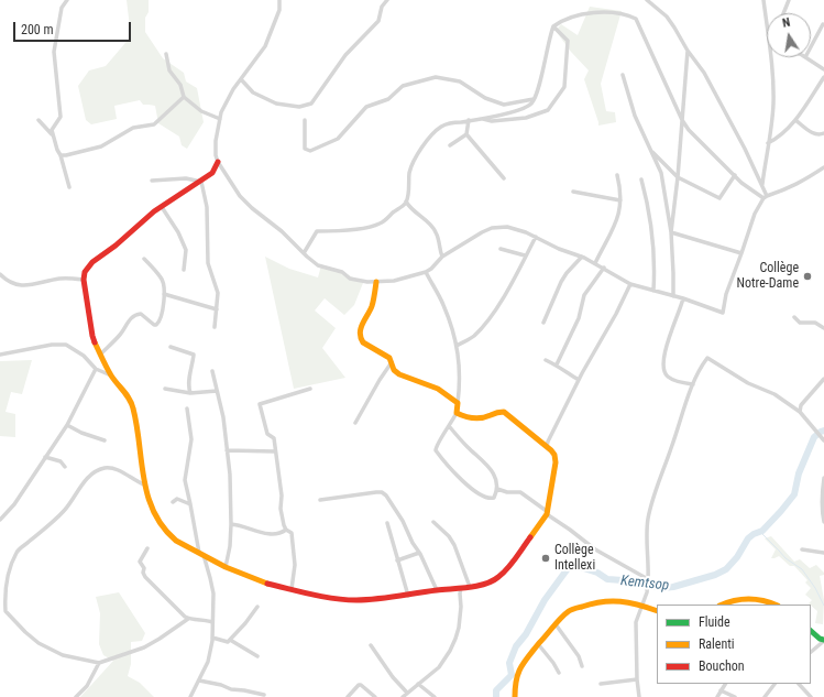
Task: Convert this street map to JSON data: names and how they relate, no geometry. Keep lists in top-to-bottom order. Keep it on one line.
{"water":["Kemtsop"],"places":["Collège Notre-Dame","Collège Intellexi"],"legend":["Fluide","Ralenti","Bouchon"],"scale_bar":"200 m","north":"top"}
